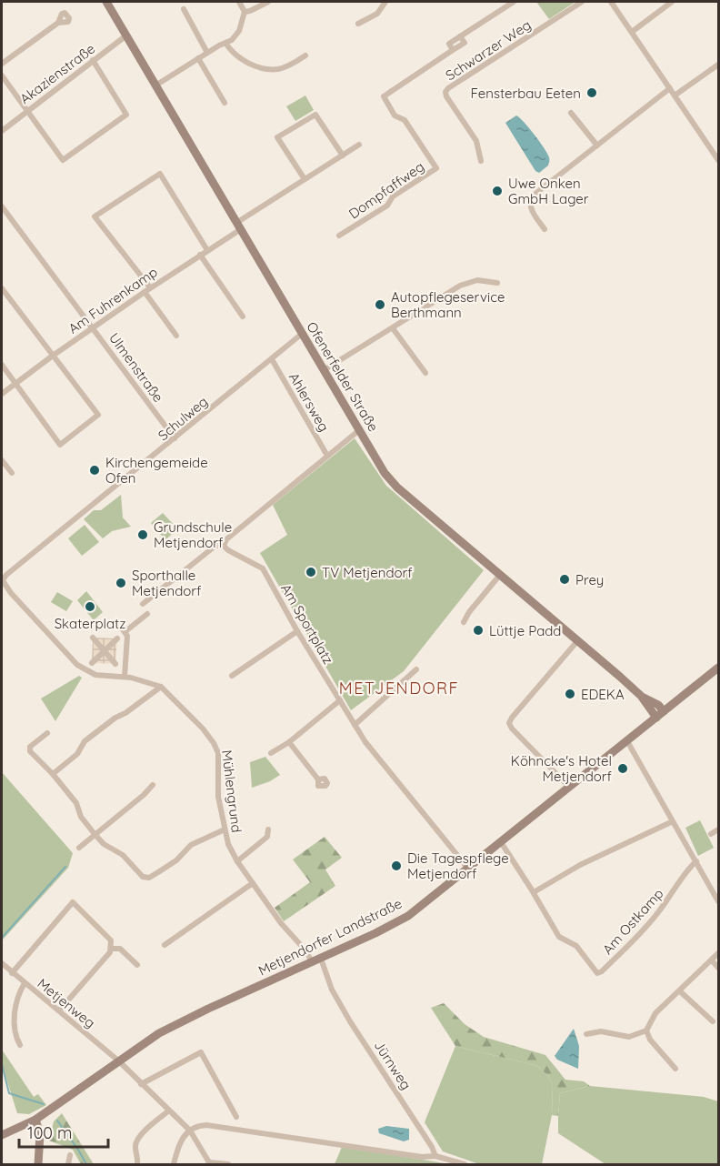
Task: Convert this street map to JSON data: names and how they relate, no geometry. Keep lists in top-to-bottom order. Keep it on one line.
{"streets":{"street":["Schwarzer Weg","Akazienstraße","Dompfaffweg","Am Fuhrenkamp","Ulmenstraße","Ofenerfelder Straße","Ahlersweg","Schulweg","Am Sportplatz","Mühlengrund","Am Ostkamp","Metjendorfer Landstraße","Metjenweg","Jürnweg"]},"crossings":[["Akazienstraße","Ofenerfelder Straße"],["Am Fuhrenkamp","Ulmenstraße"],["Am Fuhrenkamp","Ofenerfelder Straße"],["Ulmenstraße","Schulweg"],["Ofenerfelder Straße","Schulweg"],["Ofenerfelder Straße","Metjendorfer Landstraße"],["Ahlersweg","Schulweg"],["Am Sportplatz","Metjendorfer Landstraße"],["Mühlengrund","Metjendorfer Landstraße"],["Am Ostkamp","Metjendorfer Landstraße"],["Metjendorfer Landstraße","Metjenweg"],["Metjendorfer Landstraße","Jürnweg"]],"districts":["METJENDORF"],"places":["Fensterbau Eeten","Uwe Onken GmbH Lager","Autopflegeservice Berthmann","Kirchengemeide Ofen","Grundschule Metjendorf","TV Metjendorf","Prey","Sporthalle Metjendorf","Skaterplatz","Lüttje Padd","EDEKA","Köhncke's Hotel Metjendorf","Die Tagespflege Metjendorf"],"scale_bar":"100 m"}
